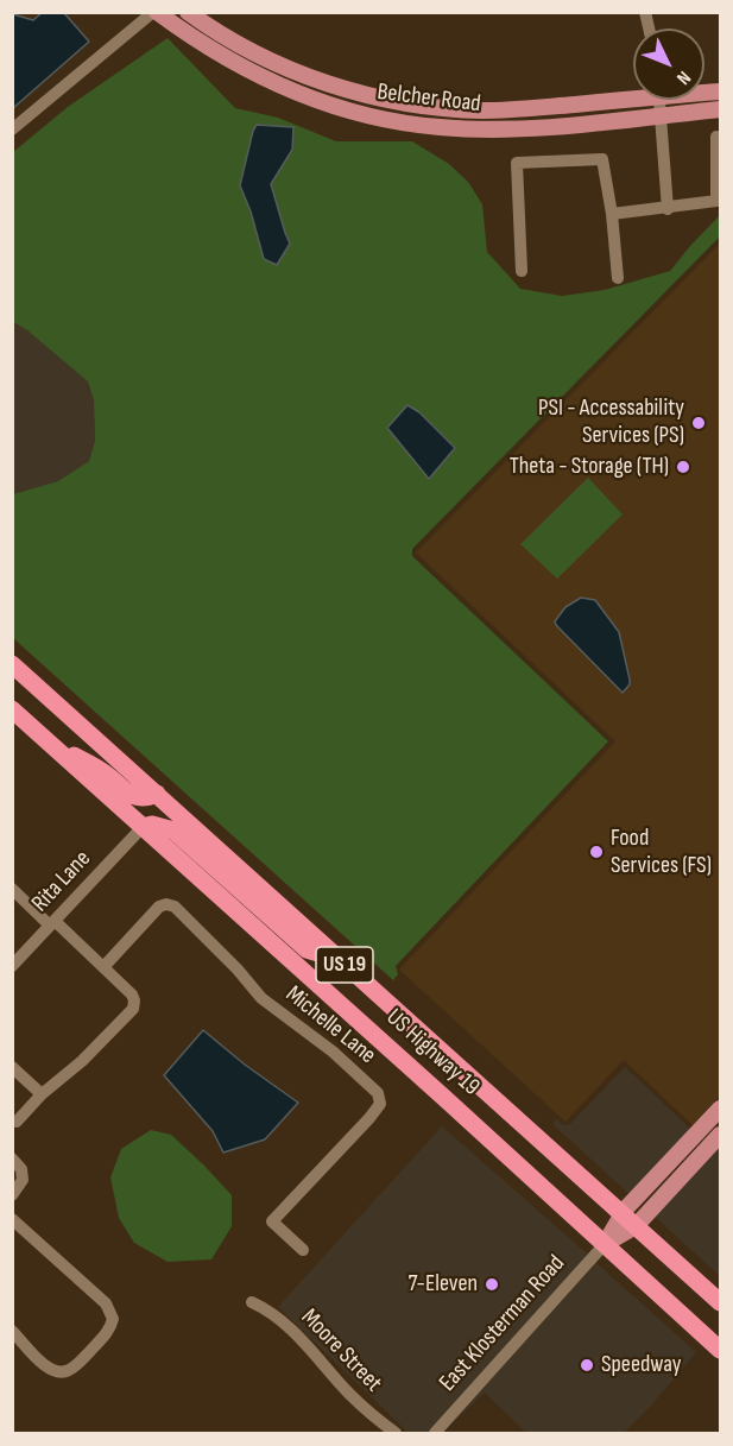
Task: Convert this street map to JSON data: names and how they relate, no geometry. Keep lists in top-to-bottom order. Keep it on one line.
{"streets":{"highway":["US 19","US Highway 19"],"main road":["Belcher Road","East Klosterman Road"],"street":["Rita Lane","Michelle Lane","Moore Street"]},"crossings":[["Rita Lane","US Highway 19"],["US Highway 19","East Klosterman Road"]],"places":["PSI - Accessability Services (PS)","Theta - Storage (TH)","Food Services (FS)","7-Eleven","Speedway"],"north":"bottom right"}
